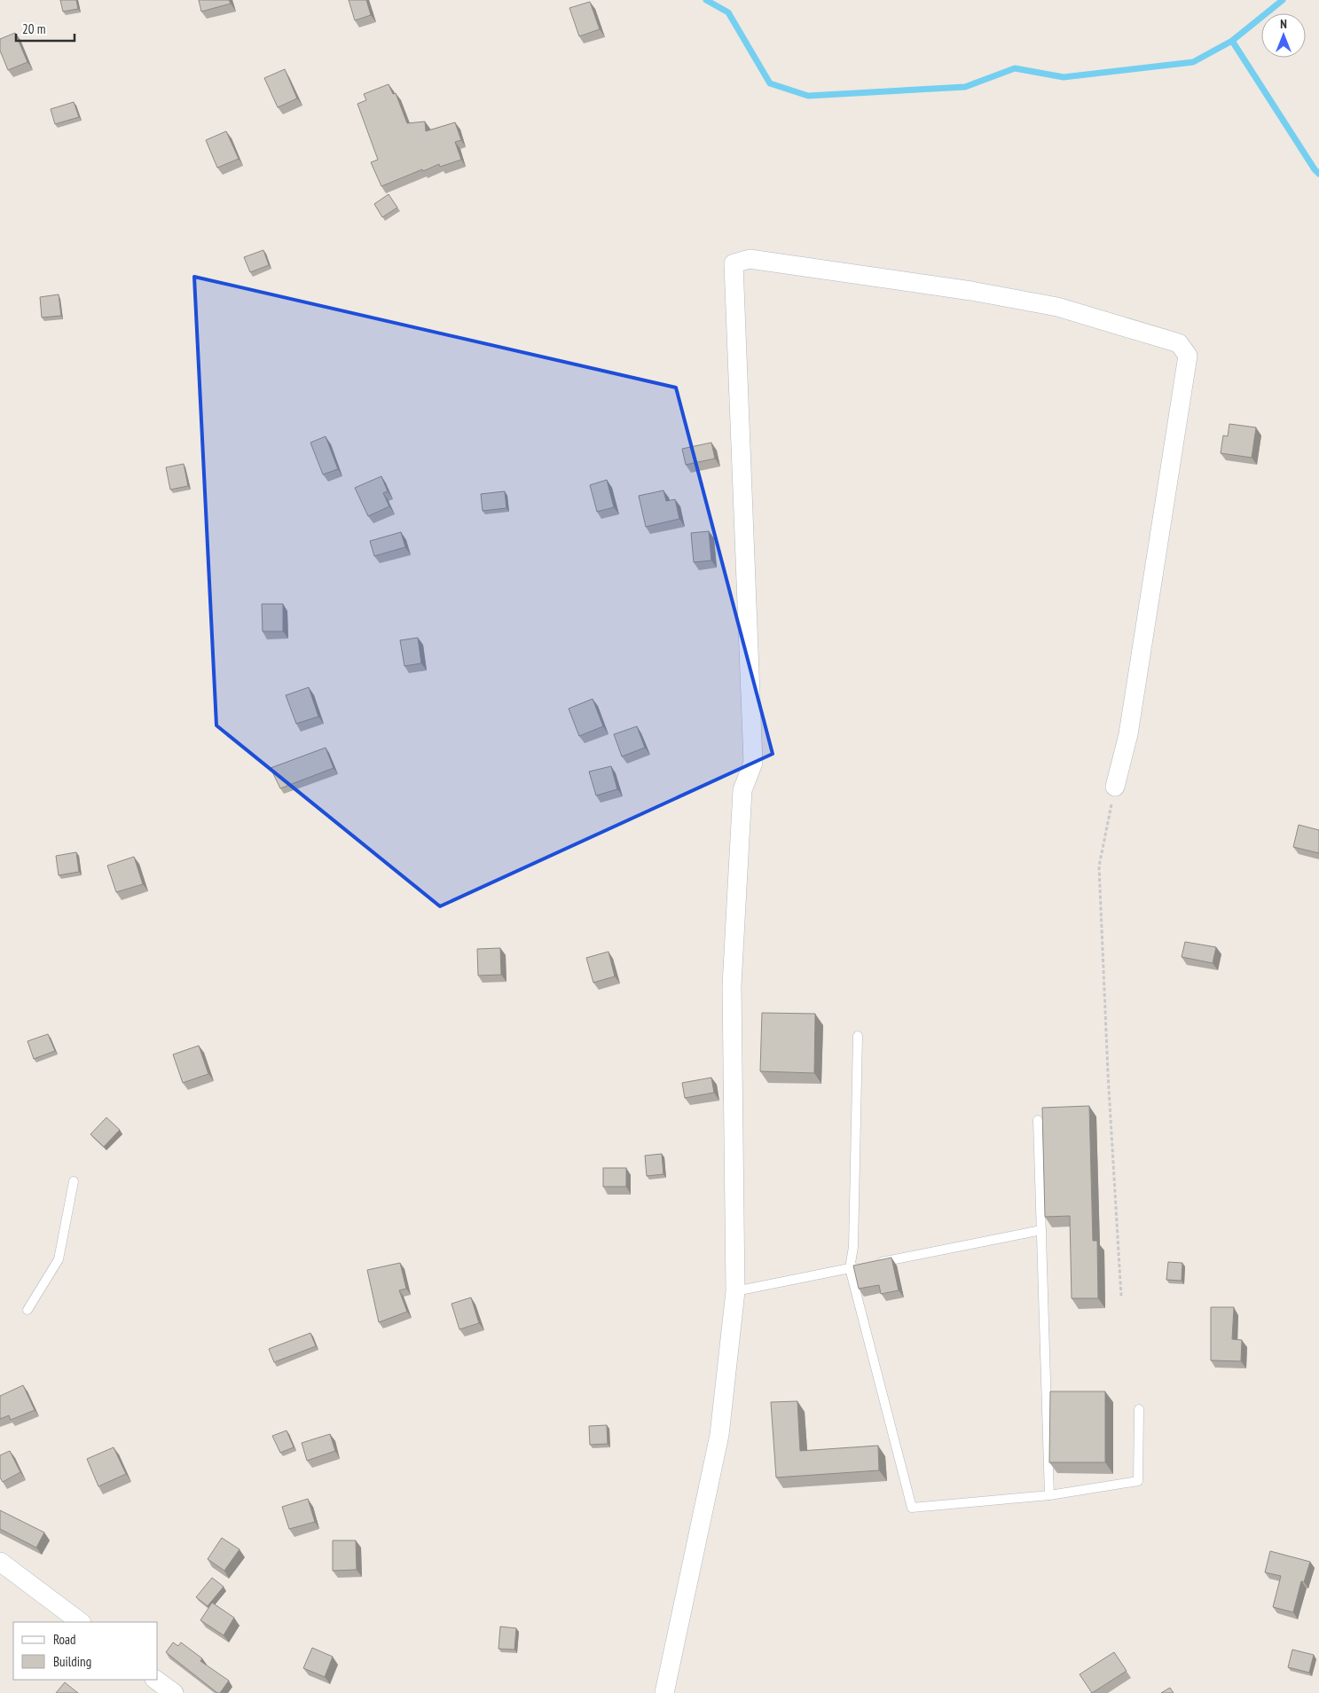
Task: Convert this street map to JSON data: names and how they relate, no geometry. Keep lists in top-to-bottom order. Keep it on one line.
{"legend":["Road","Building"],"scale_bar":"20 m","north":"top"}
